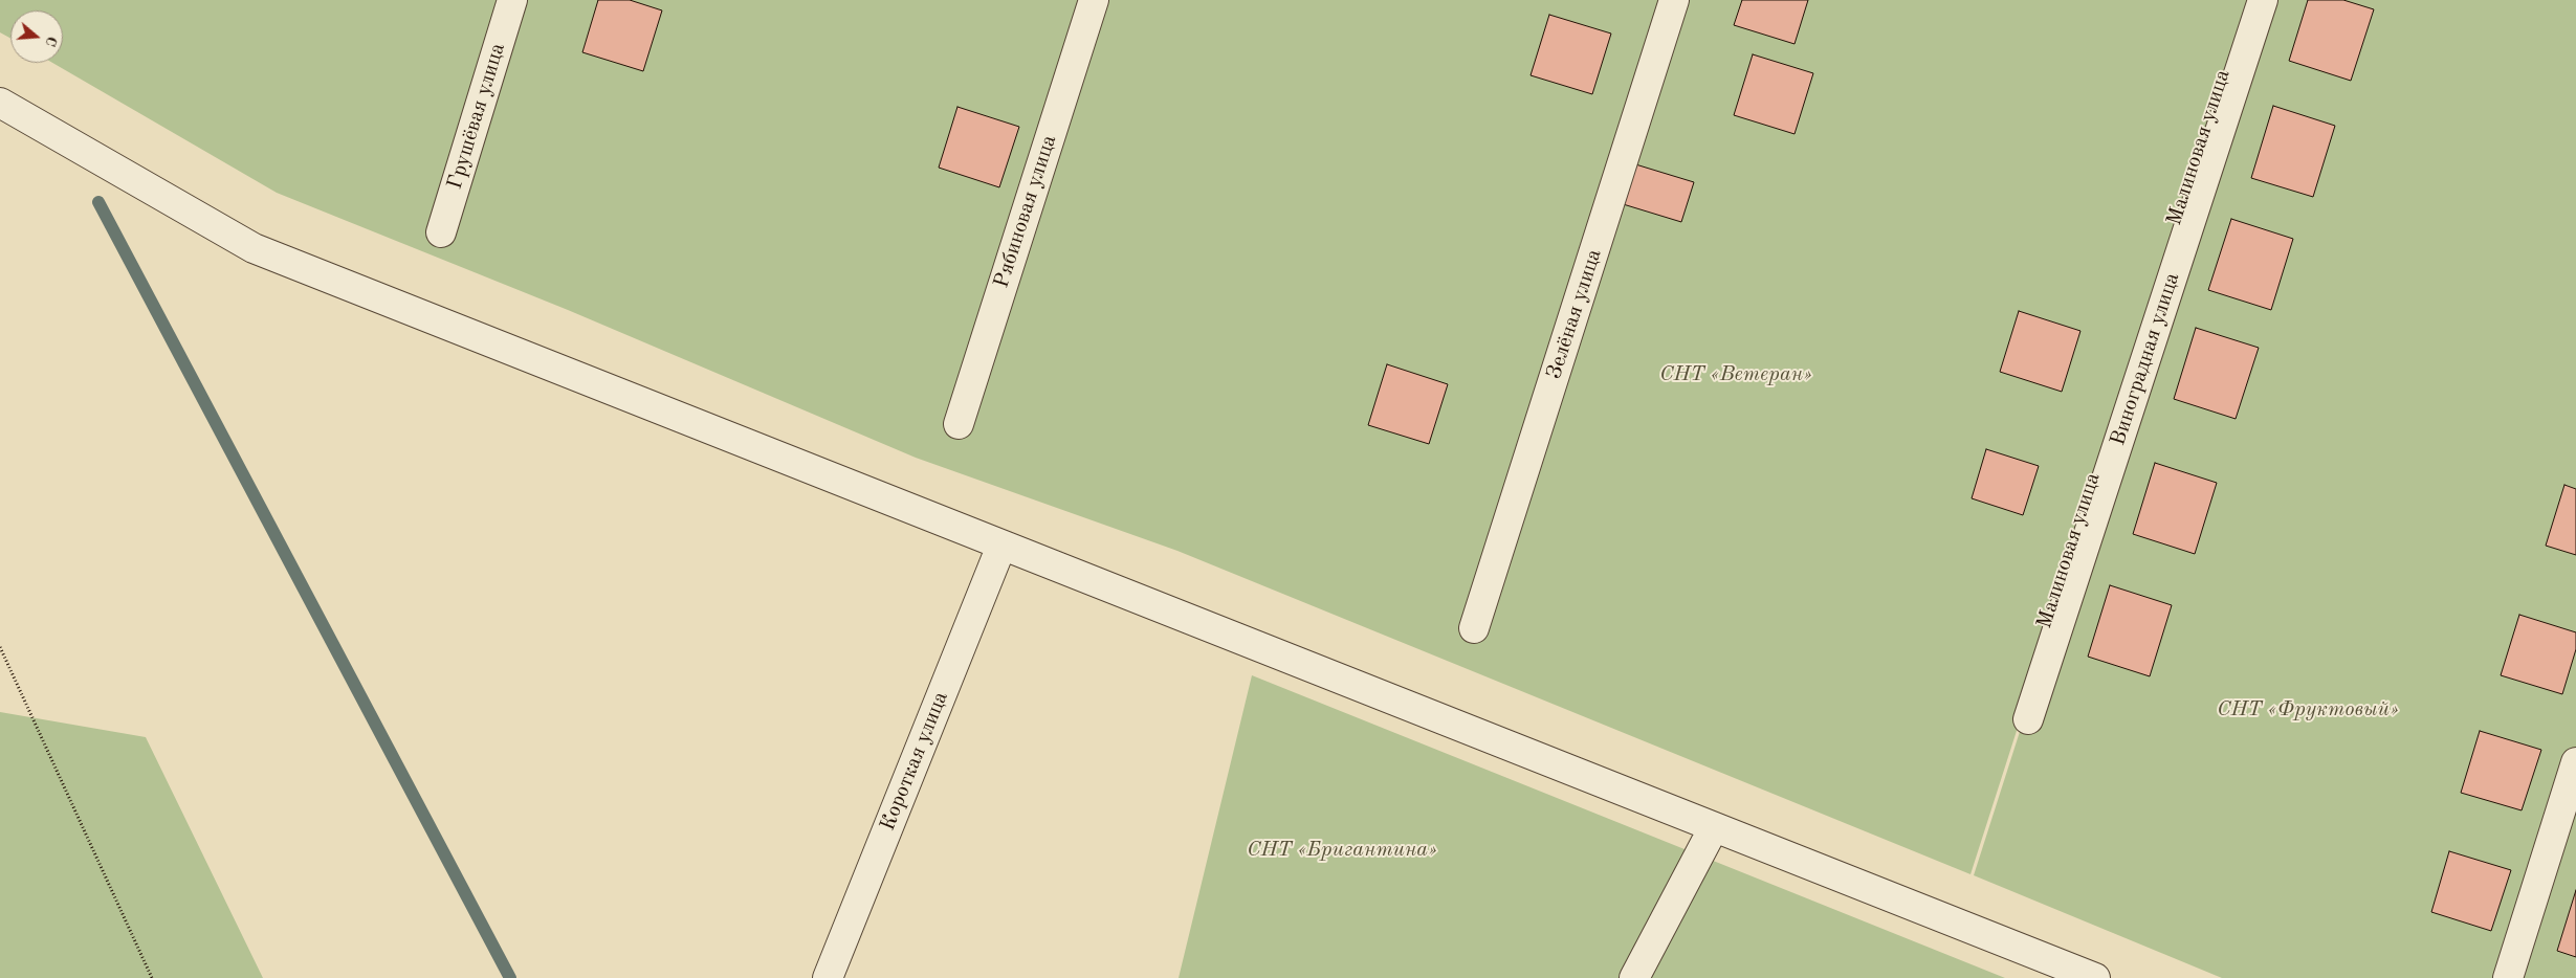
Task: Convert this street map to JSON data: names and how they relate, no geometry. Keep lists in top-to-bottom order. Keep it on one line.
{"streets":{"street":["Грушёвая улица","Малиновая улица","Рябиновая улица","Зелёная улица","Виноградная улица","Короткая улица"]},"crossings":[["Малиновая улица","Виноградная улица"]],"parks":["СНТ «Ветеран»","СНТ «Фруктовый»","СНТ «Бригантина»"],"north":"right"}
